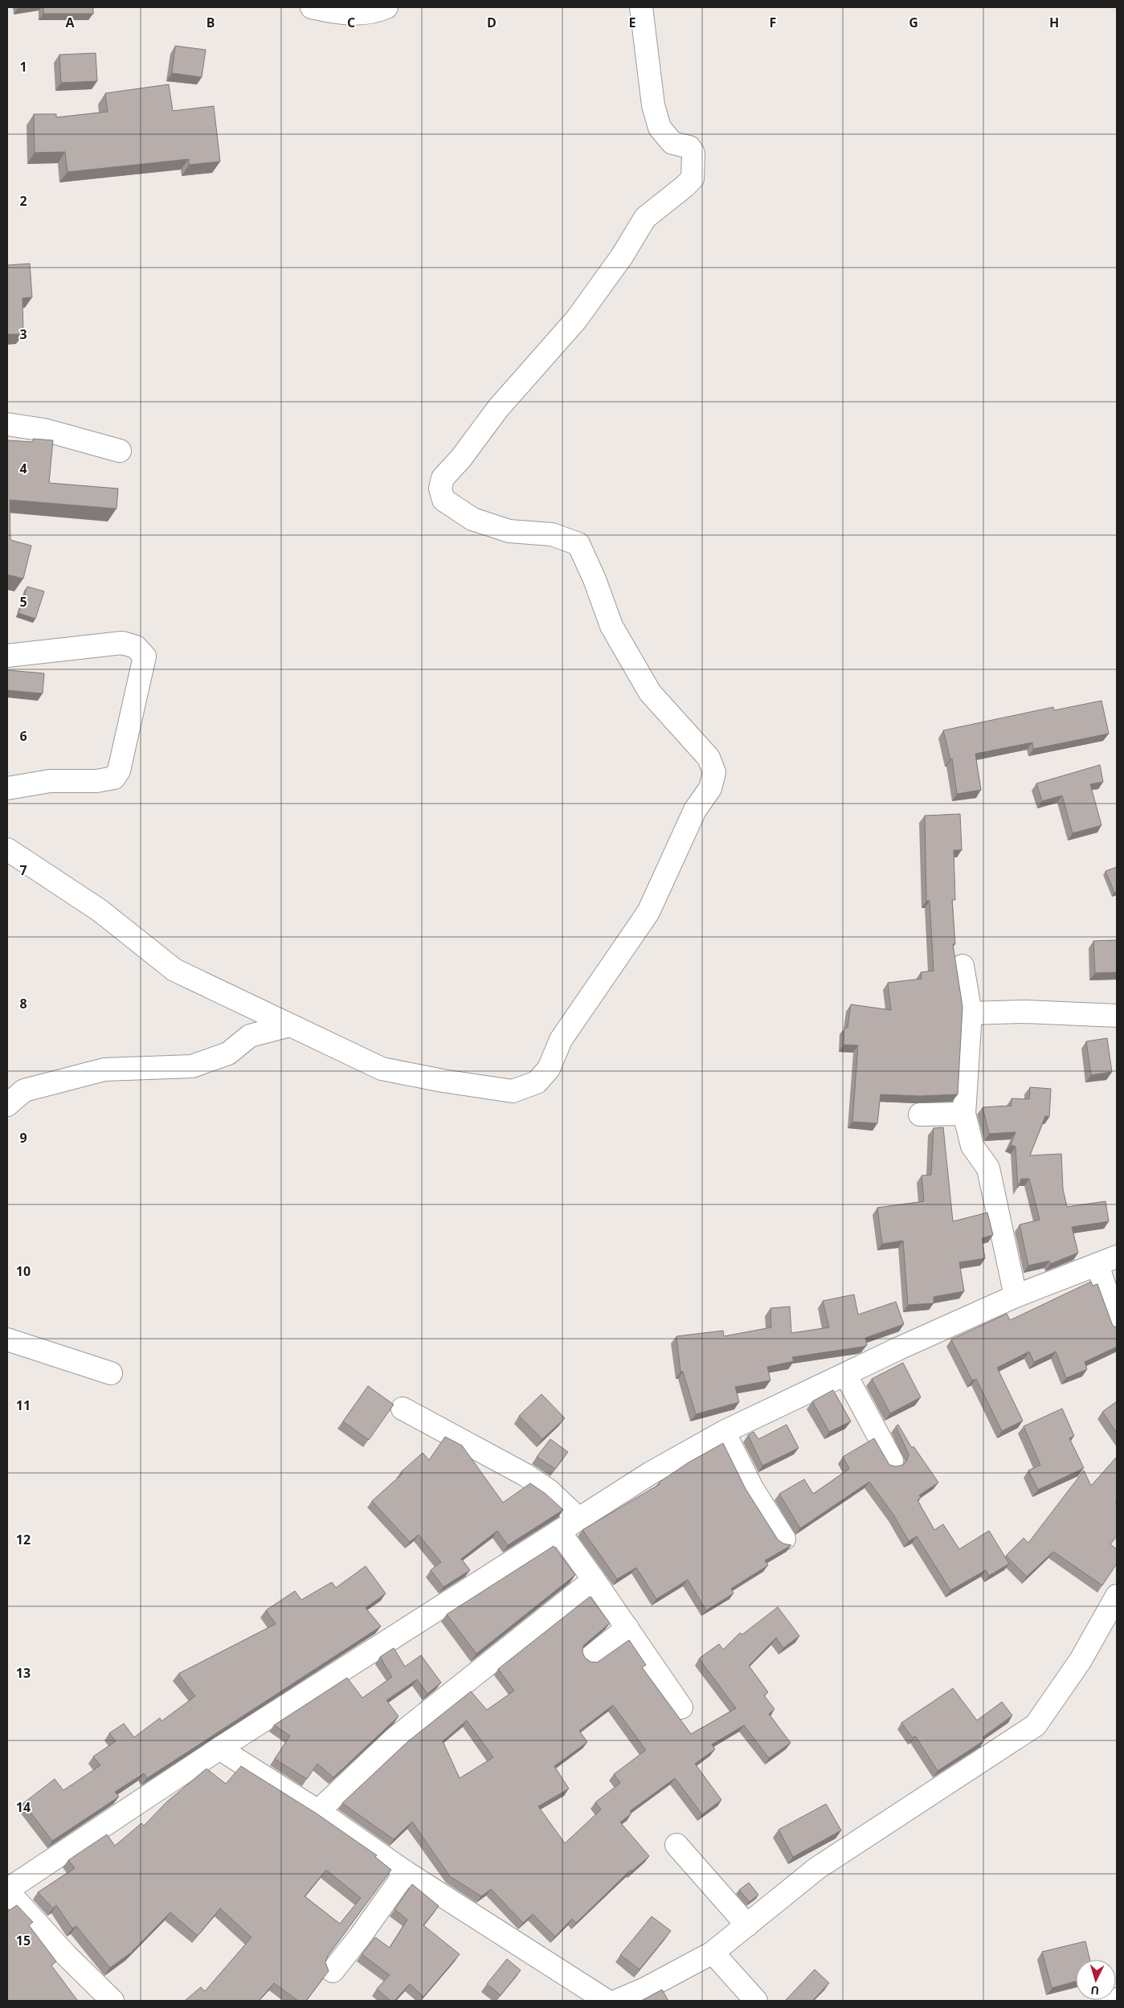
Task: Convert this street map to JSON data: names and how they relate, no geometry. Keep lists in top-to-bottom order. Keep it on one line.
{"north":"bottom","grid":{"columns":["A","B","C","D","E","F","G","H"],"rows":["1","2","3","4","5","6","7","8","9","10","11","12","13","14","15"]}}
